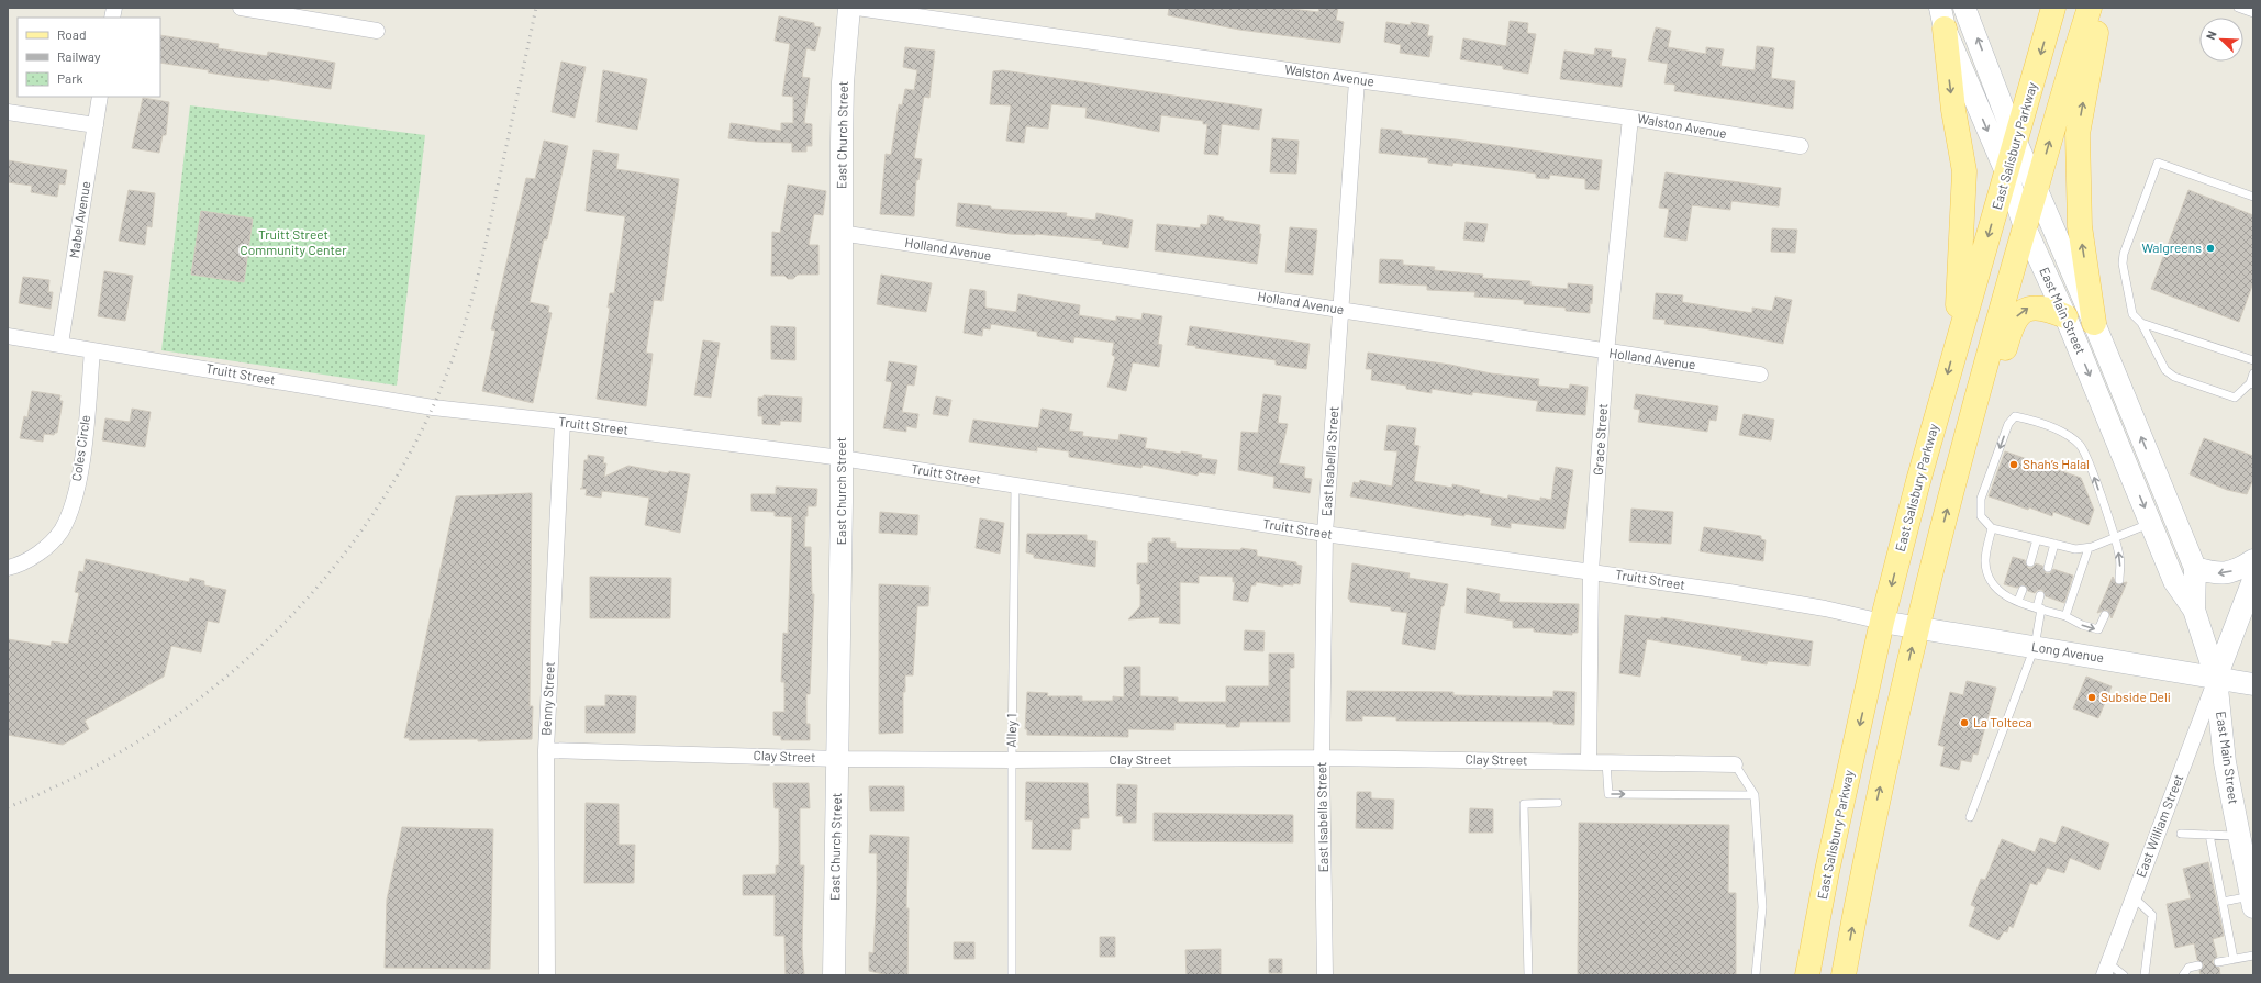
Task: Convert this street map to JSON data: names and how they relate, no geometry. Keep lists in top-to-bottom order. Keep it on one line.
{"streets":{"main road":["East Church Street","East Salisbury Parkway","East Main Street","Long Avenue"],"street":["Walston Avenue","Mabel Avenue","Holland Avenue","Truitt Street","Grace Street","Coles Circle","East Isabella Street","Benny Street","Clay Street","East William Street"],"lane":["Alley 1"]},"crossings":[["Walston Avenue","Grace Street"],["Walston Avenue","East Isabella Street"],["East Church Street","Holland Avenue"],["East Church Street","Truitt Street"],["East Church Street","Clay Street"],["East Salisbury Parkway","East Main Street"],["East Salisbury Parkway","Truitt Street"],["East Salisbury Parkway","Long Avenue"],["Mabel Avenue","Truitt Street"],["Holland Avenue","Grace Street"],["Holland Avenue","East Isabella Street"],["East Main Street","Long Avenue"],["East Main Street","East William Street"],["Truitt Street","Grace Street"],["Truitt Street","Coles Circle"],["Truitt Street","East Isabella Street"],["Truitt Street","Long Avenue"],["Truitt Street","Benny Street"],["Truitt Street","Alley 1"],["Grace Street","Clay Street"],["East Isabella Street","Clay Street"],["Long Avenue","East William Street"],["Benny Street","Clay Street"],["Alley 1","Clay Street"]],"parks":["Truitt Street Community Center"],"places":["Walgreens","Shah’s Halal","Subside Deli","La Tolteca"],"legend":["Road","Railway","Park"],"north":"top left"}
